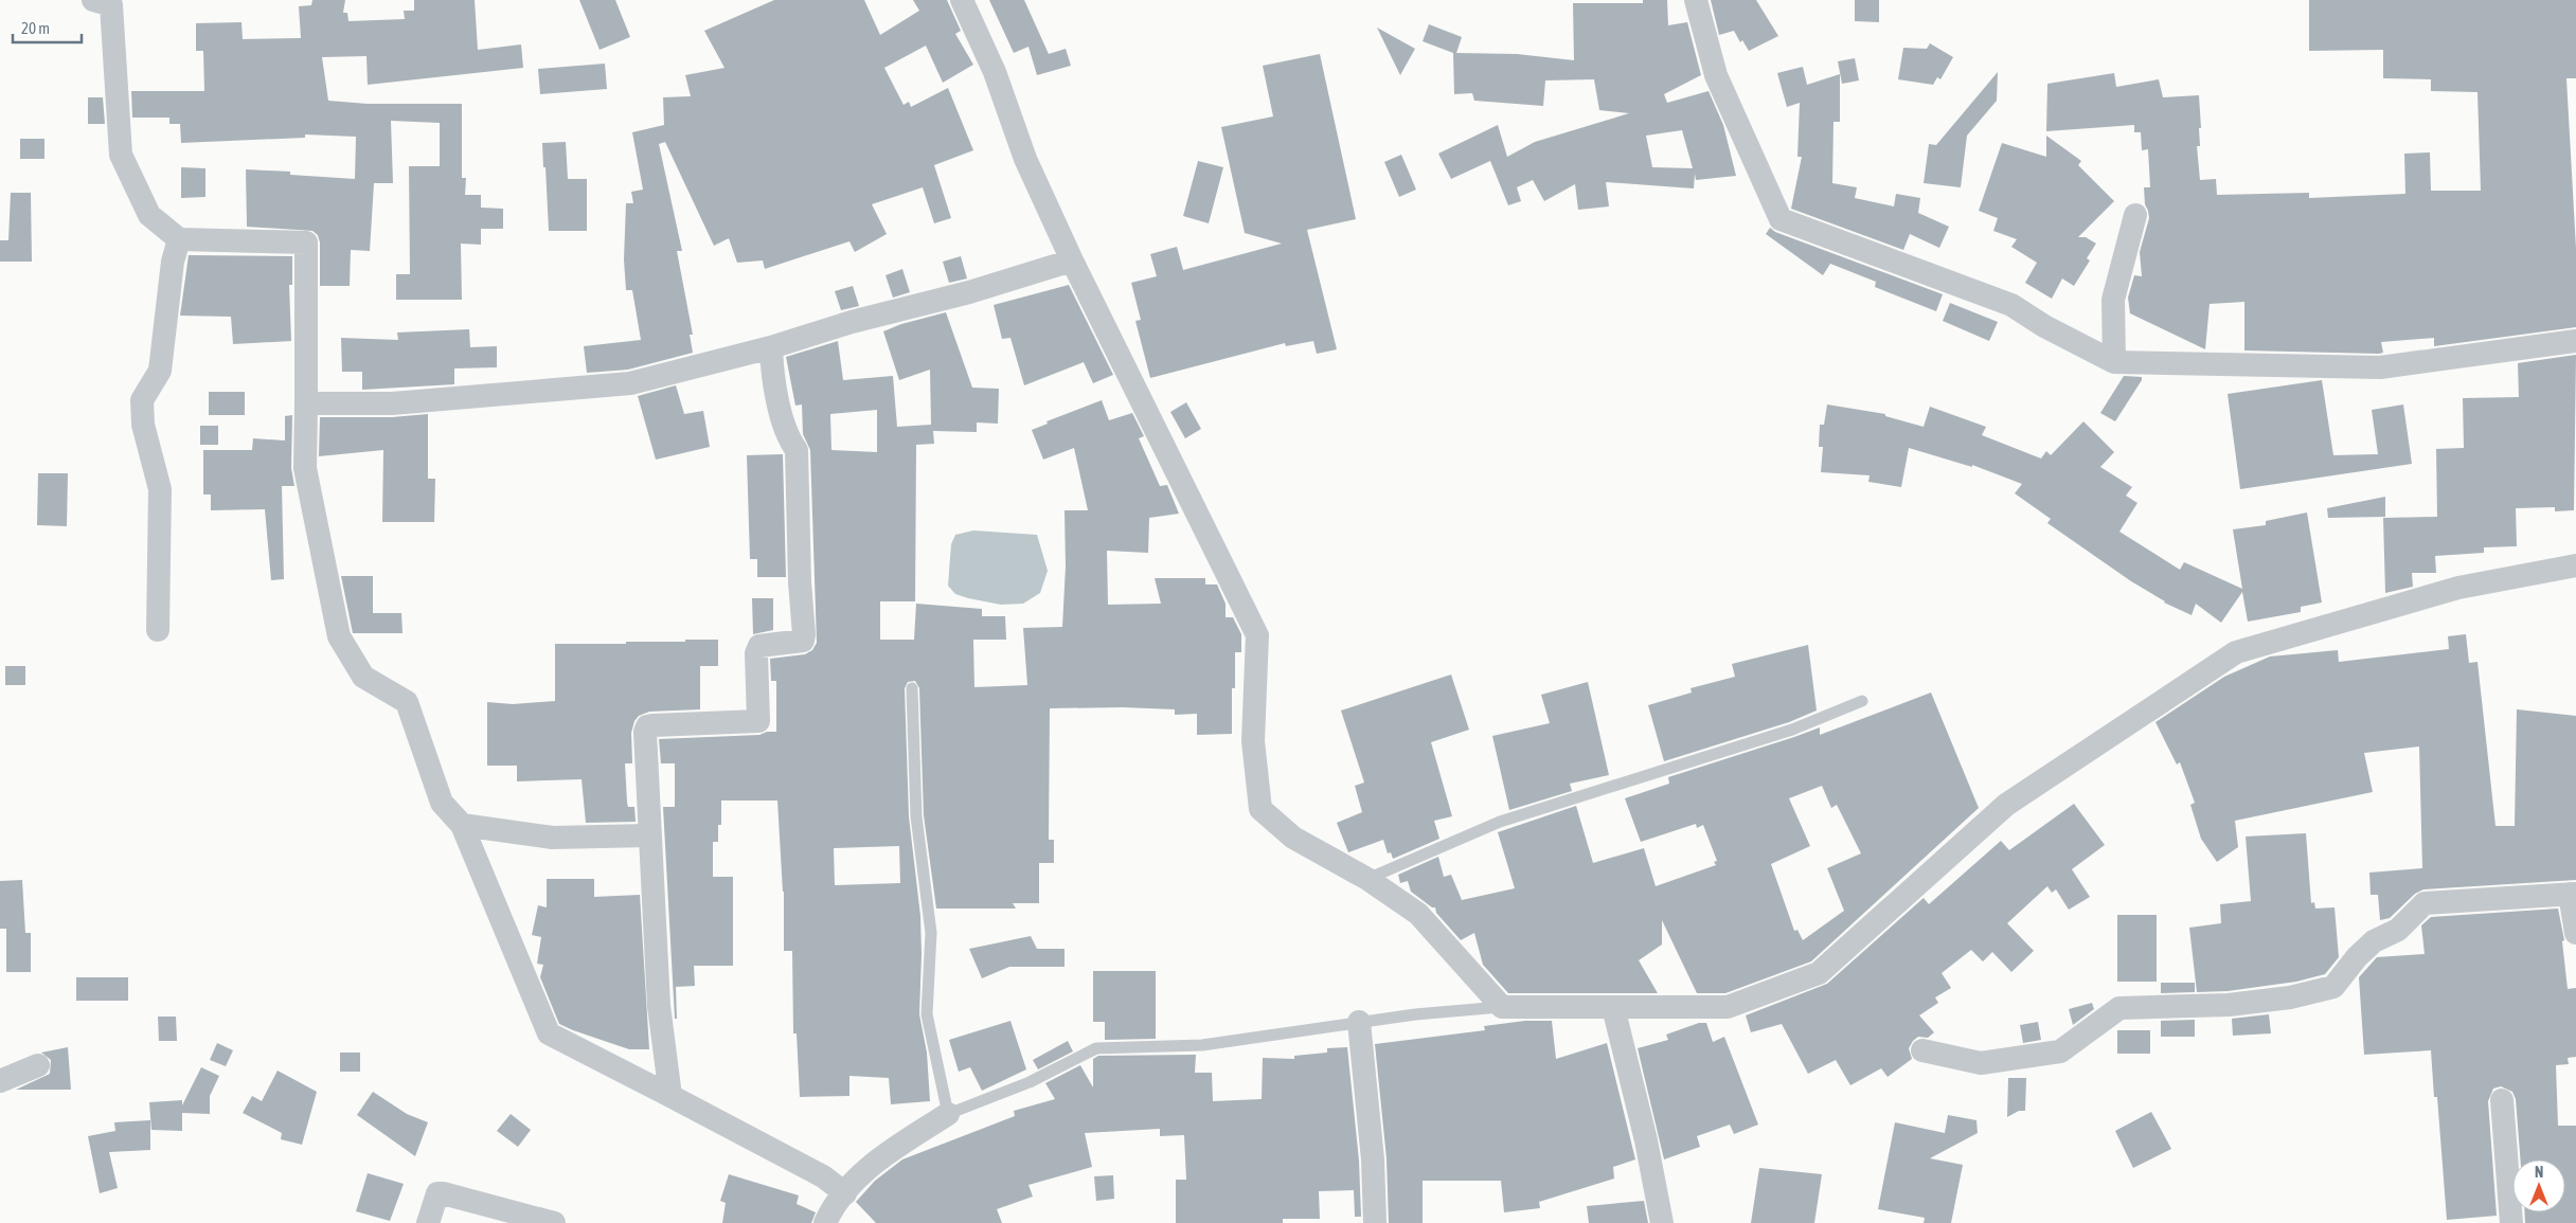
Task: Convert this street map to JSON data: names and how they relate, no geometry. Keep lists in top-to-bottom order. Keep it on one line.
{"scale_bar":"20 m","north":"top"}
